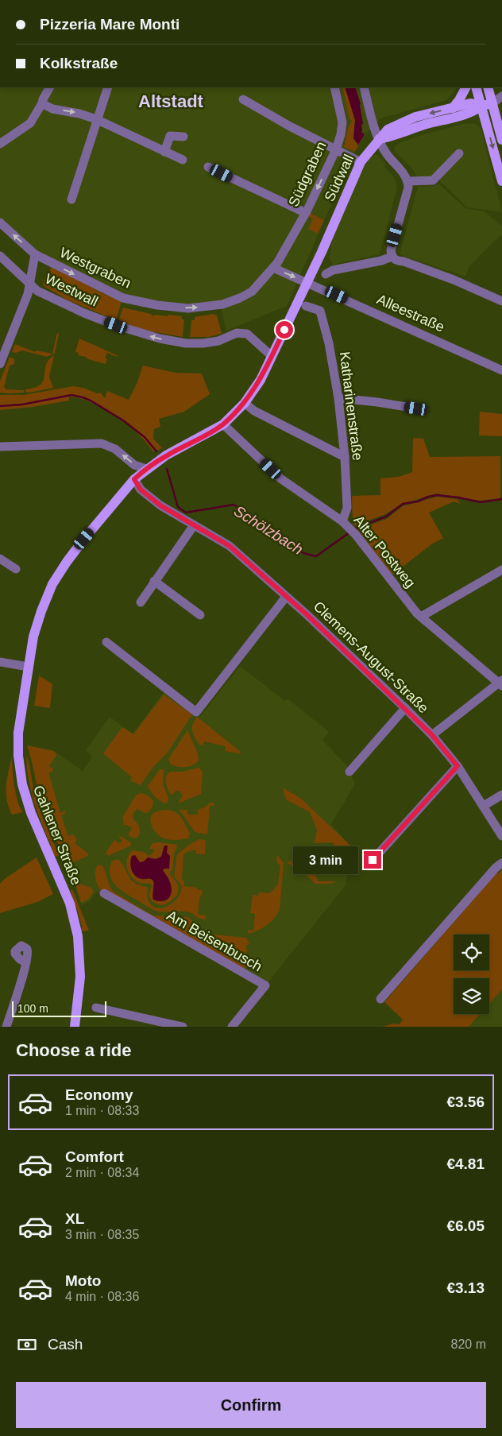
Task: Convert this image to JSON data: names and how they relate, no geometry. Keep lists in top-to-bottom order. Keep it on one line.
{"streets":{"main road":["Südwall","Gahlener Straße"],"street":["Südgraben","Westgraben","Westwall","Alleestraße","Katharinenstraße","Alter Postweg","Clemens-August-Straße","Am Beisenbusch"]},"crossings":[["Südgraben","Westgraben"],["Südgraben","Alleestraße"],["Südwall","Alleestraße"],["Südwall","Gahlener Straße"],["Westgraben","Alleestraße"],["Westwall","Gahlener Straße"],["Alleestraße","Gahlener Straße"],["Katharinenstraße","Alter Postweg"],["Alter Postweg","Gahlener Straße"],["Clemens-August-Straße","Gahlener Straße"]],"one_way":["Südgraben","Westwall"],"districts":["Altstadt"],"water":["Schölzbach"],"scale_bar":"100 m","page":{"banner":["Pizzeria Mare Monti","Kolkstraße"],"bubble":"3 min","scale":"100 m","heading":"Choose a ride","list":[{"name":"Economy","note":"1 min · 08:33","value":"€3.56"},{"name":"Comfort","note":"2 min · 08:34","value":"€4.81"},{"name":"XL","note":"3 min · 08:35","value":"€6.05"},{"name":"Moto","note":"4 min · 08:36","value":"€3.13"}],"pay":["Cash","820 m"],"buttons":"Confirm"}}
